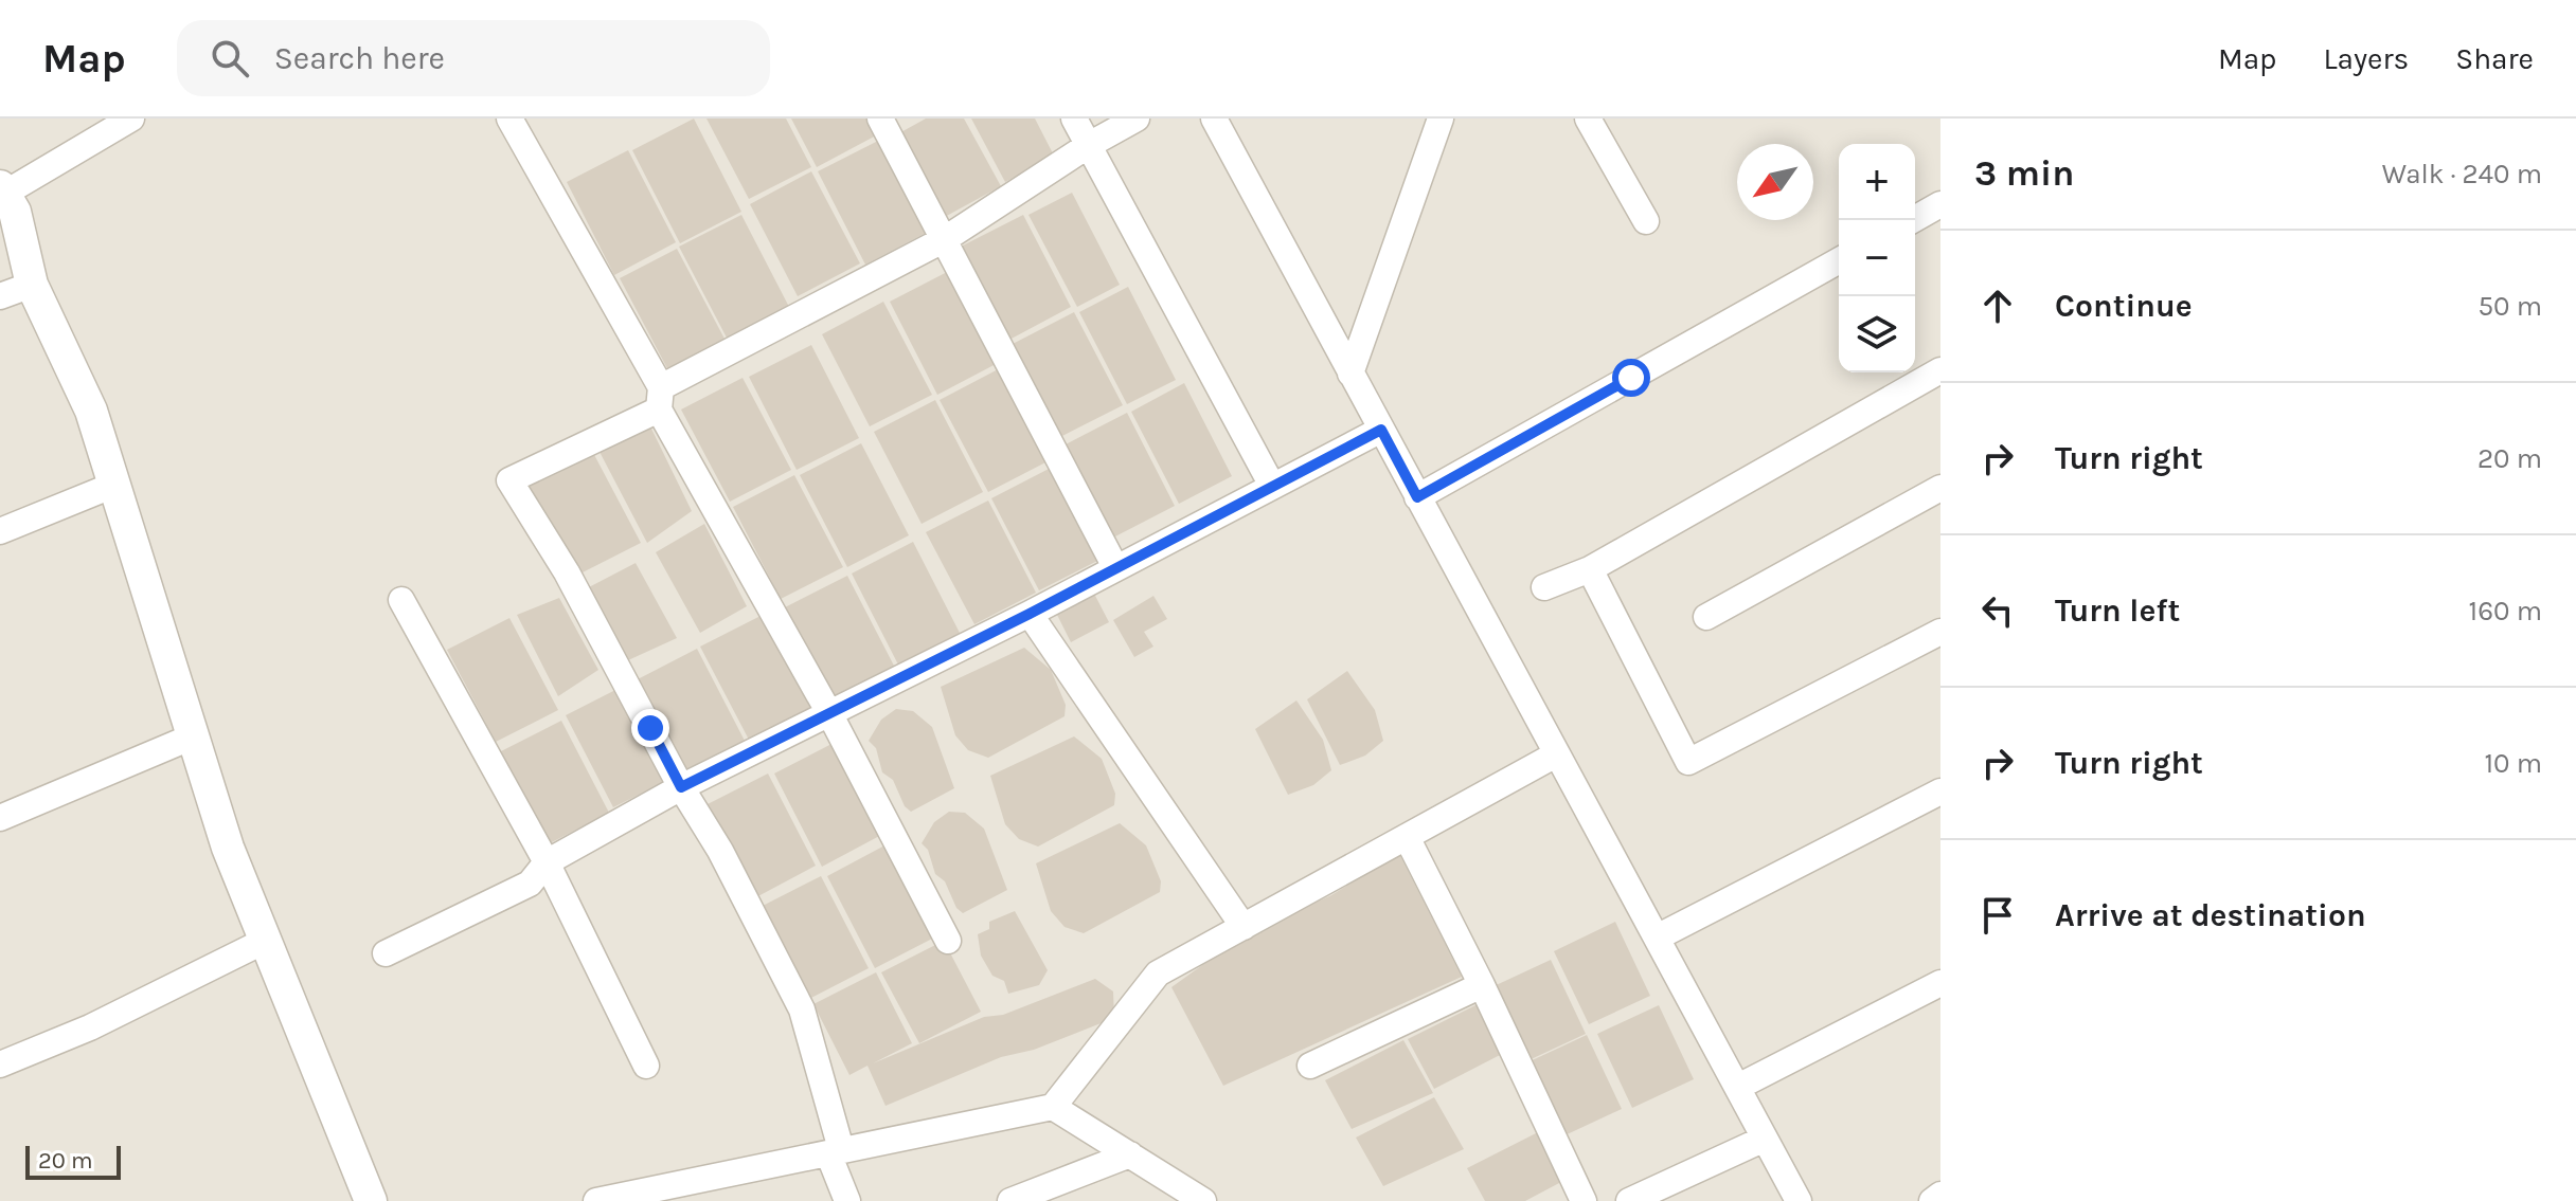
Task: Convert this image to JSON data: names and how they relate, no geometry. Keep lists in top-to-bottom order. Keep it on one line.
{"scale_bar":"20 m","north":"bottom left","page":{"header":"Map","search":"Search here","nav":["Map","Layers","Share"],"heading":["3 min","Walk · 240 m"],"map_buttons":["+","−"],"list":[["Continue","50 m"],["Turn right","20 m"],["Turn left","160 m"],["Turn right","10 m"],"Arrive at destination"],"scale":"20 m"}}
